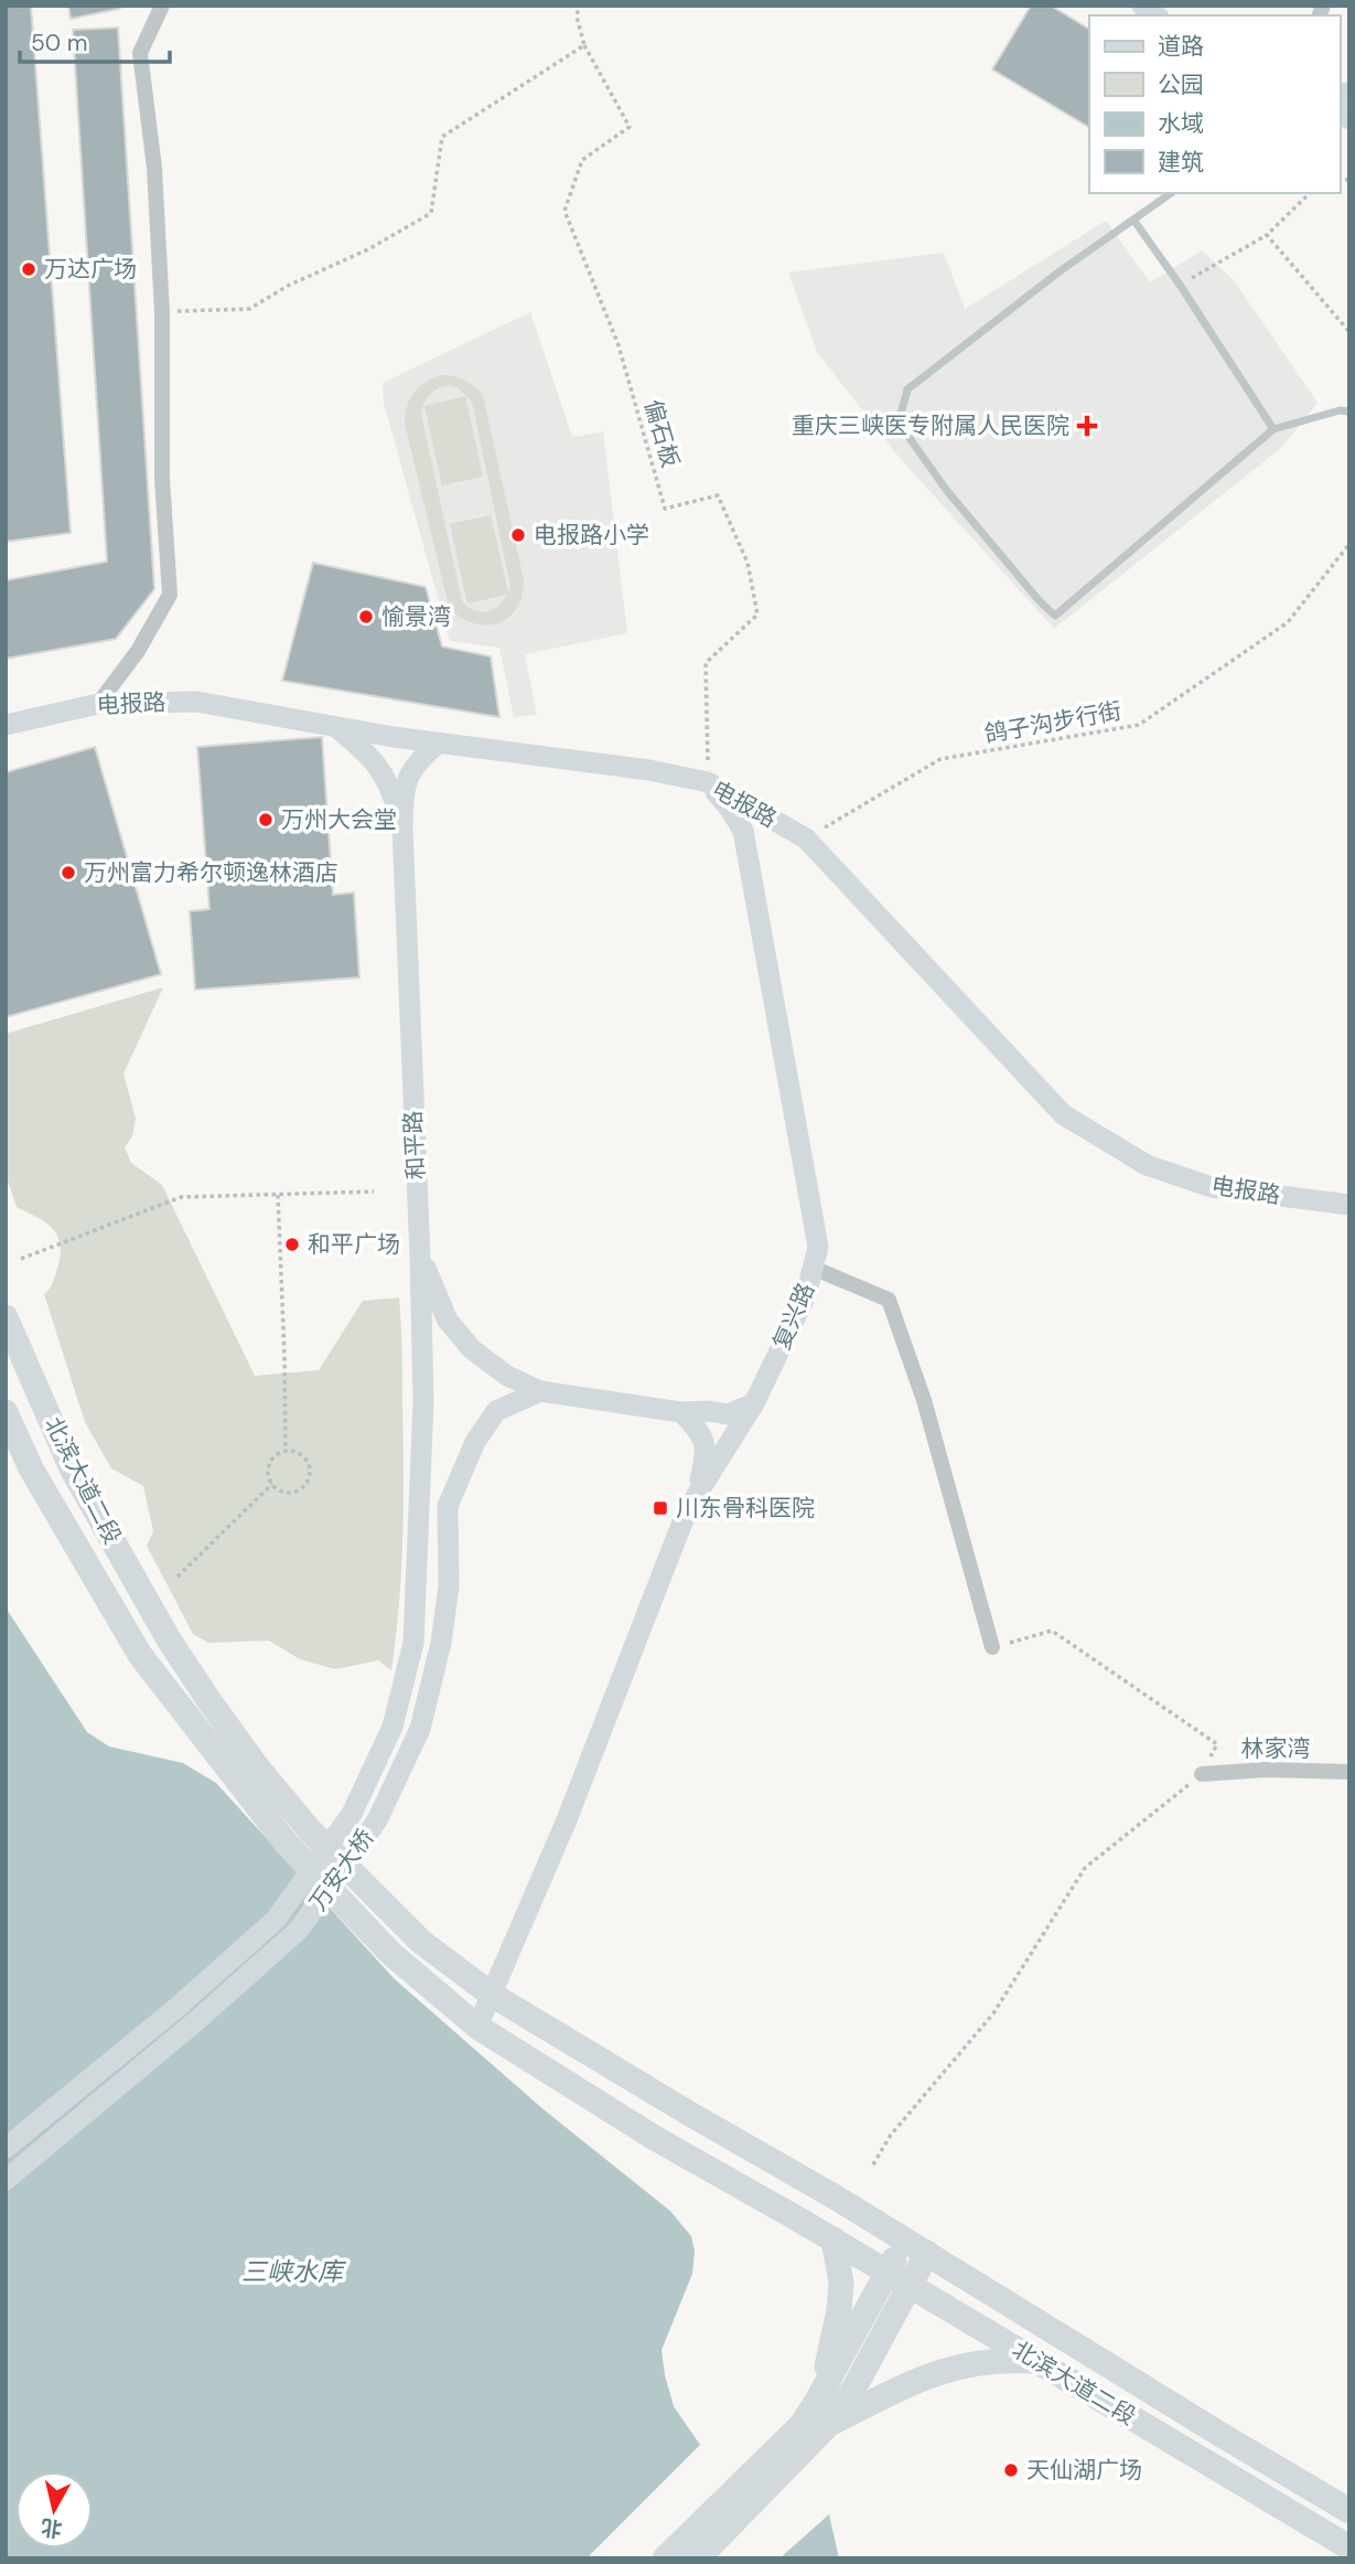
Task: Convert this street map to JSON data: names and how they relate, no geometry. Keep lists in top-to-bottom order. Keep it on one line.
{"streets":{"main road":["电报路","和平路","复兴路","北滨大道二段","万安大桥"],"street":["林家湾"],"path":["偏石板","鸽子沟步行街"]},"crossings":[["偏石板","电报路"],["偏石板","复兴路"],["电报路","鸽子沟步行街"],["电报路","和平路"],["电报路","复兴路"],["和平路","万安大桥"],["复兴路","北滨大道二段"]],"water":["三峡水库"],"places":{"other":["万达广场","电报路小学","愉景湾","万州大会堂","万州富力希尔顿逸林酒店","和平广场","天仙湖广场"],"health":["重庆三峡医专附属人民医院"],"transit":["川东骨科医院"]},"legend":["道路","公园","水域","建筑"],"scale_bar":"50 m","north":"bottom"}
